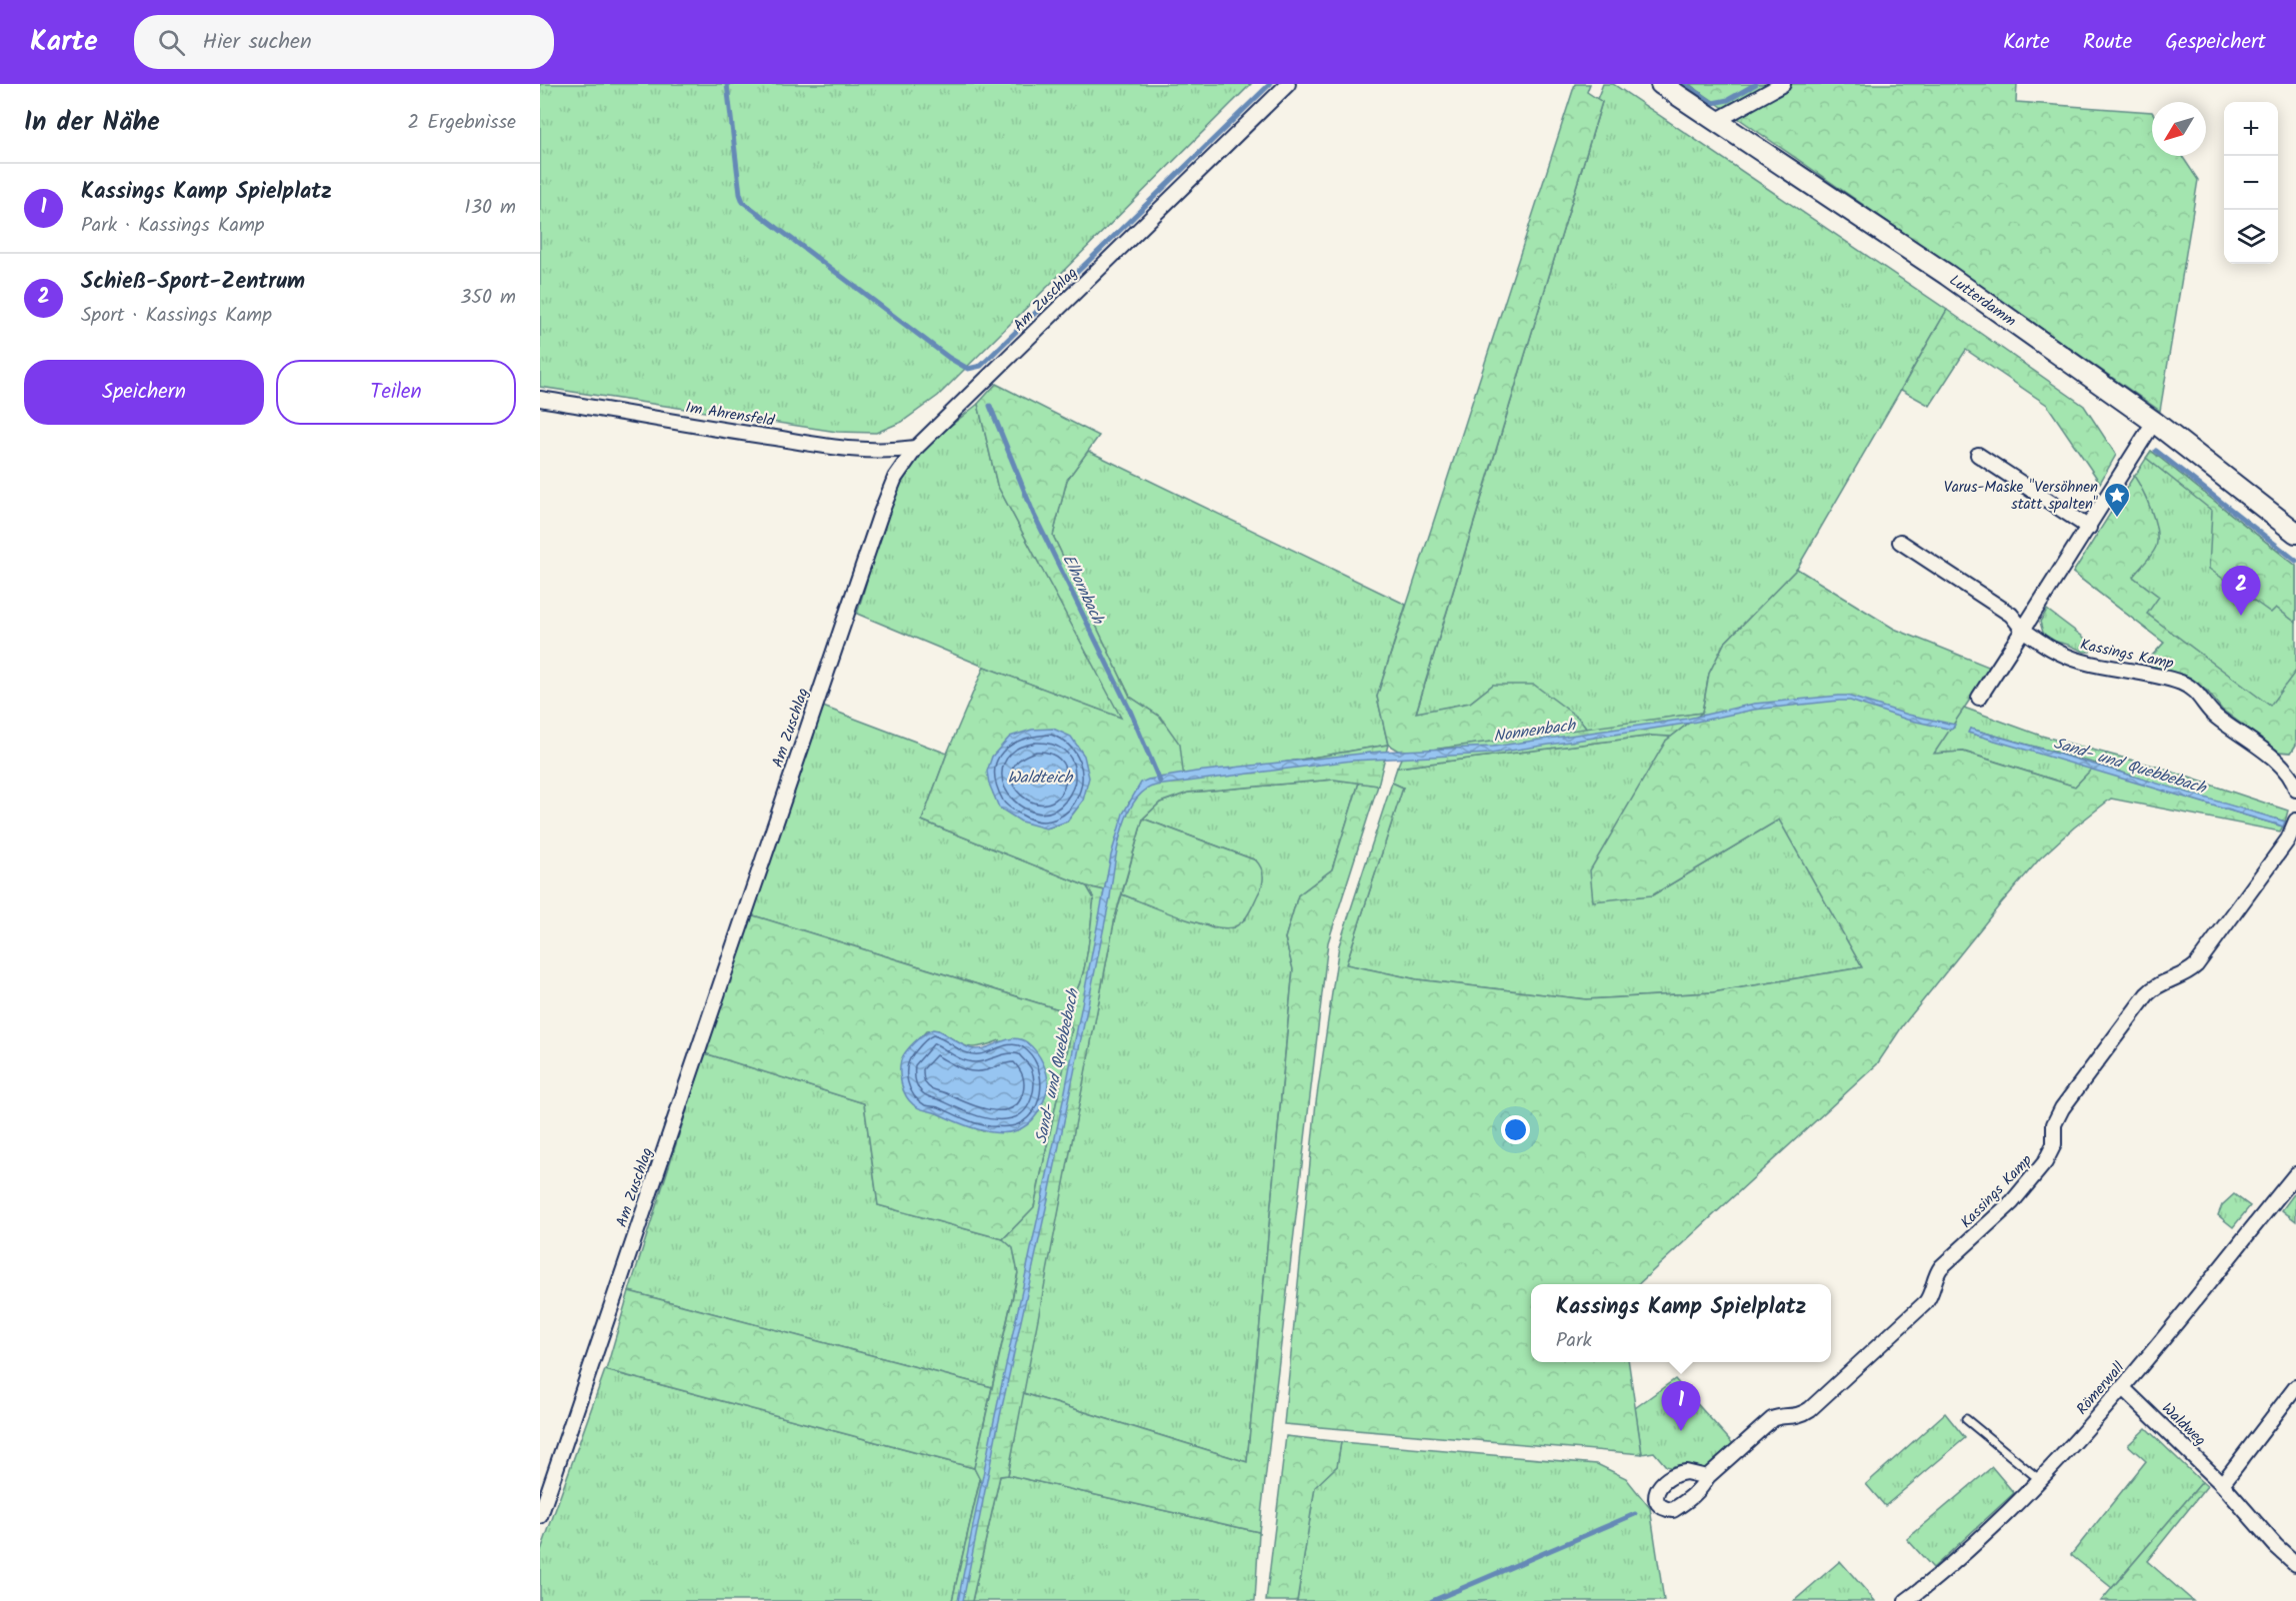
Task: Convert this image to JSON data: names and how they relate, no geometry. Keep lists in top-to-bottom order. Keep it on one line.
{"streets":{"street":["Am Zuschlag","Lutterdamm","Im Ahrensfeld","Kassings Kamp","Römerwall","Waldweg"]},"crossings":[["Am Zuschlag","Im Ahrensfeld"],["Römerwall","Waldweg"]],"water":["Elhornbach","Nonnenbach","Sand- und Quebbebach","Waldteich"],"places":{"place":["Varus-Maske \"Versöhnen statt spalten\""]},"north":"bottom left","page":{"header":"Karte","search":"Hier suchen","nav":["Karte","Route","Gespeichert"],"heading":["In der Nähe","2 Ergebnisse"],"map_buttons":["+","−"],"list":[{"mark":"1","name":"Kassings Kamp Spielplatz","note":"Park · Kassings Kamp","value":"130 m"},{"mark":"2","name":"Schieß-Sport-Zentrum","note":"Sport · Kassings Kamp","value":"350 m"}],"buttons":["Speichern","Teilen"],"pins":["2","1"],"popup":["Kassings Kamp Spielplatz","Park"]}}
